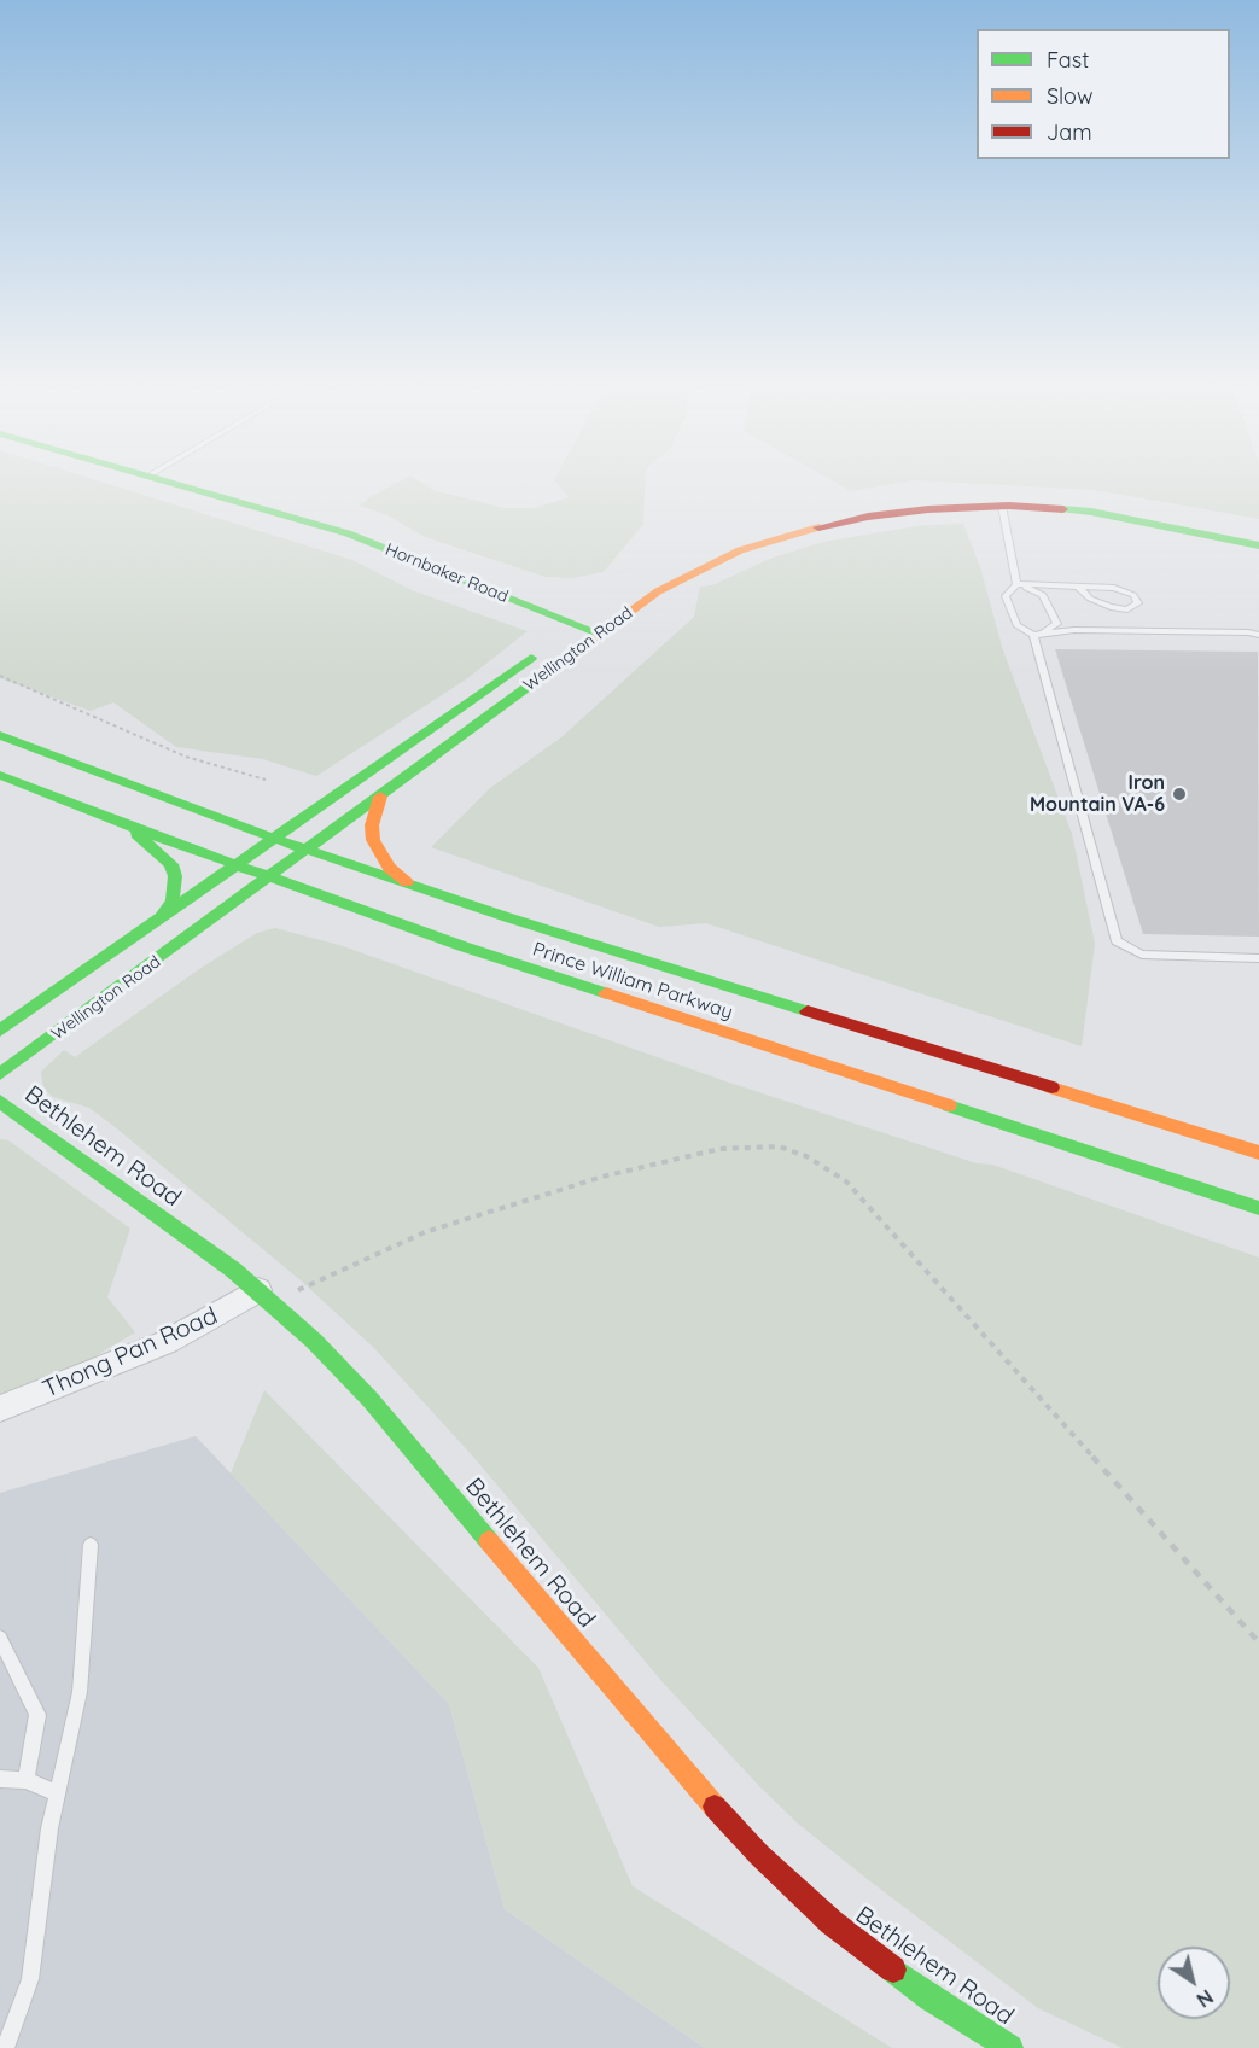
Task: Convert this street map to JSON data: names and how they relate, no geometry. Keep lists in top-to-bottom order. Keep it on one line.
{"streets":{"main road":["Hornbaker Road","Wellington Road","Prince William Parkway","Bethlehem Road"],"street":["Thong Pan Road"]},"crossings":[["Hornbaker Road","Wellington Road"],["Wellington Road","Prince William Parkway"],["Bethlehem Road","Thong Pan Road"]],"places":["Iron Mountain VA-6"],"legend":["Fast","Slow","Jam"],"north":"bottom right"}
